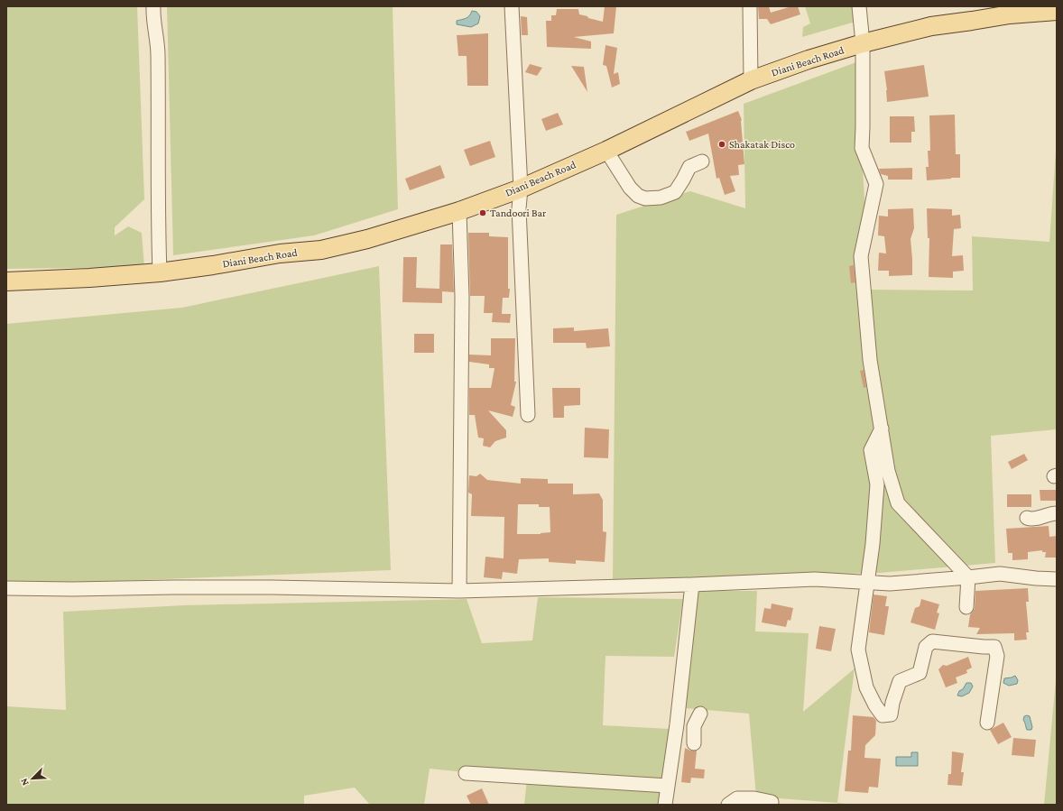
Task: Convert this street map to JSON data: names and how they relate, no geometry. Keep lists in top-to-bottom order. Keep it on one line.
{"streets":{"main road":["Diani Beach Road"]},"places":["Shakatak Disco","Tandoori Bar"],"north":"bottom left"}
